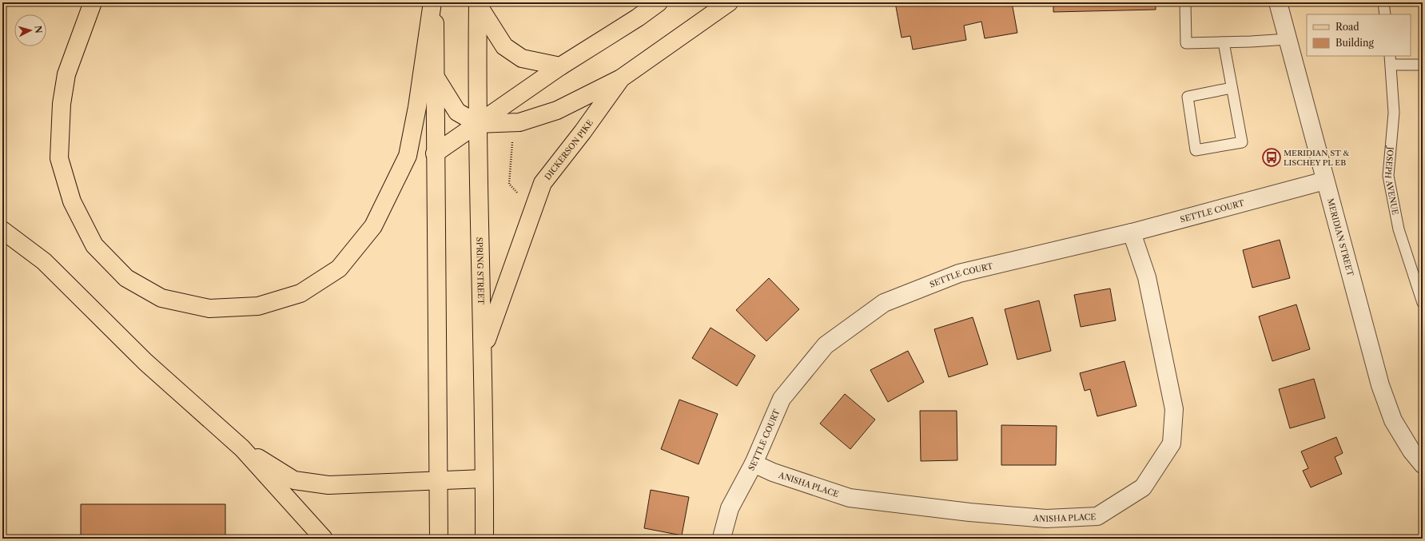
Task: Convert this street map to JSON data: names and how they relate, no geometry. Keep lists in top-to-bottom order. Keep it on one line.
{"streets":{"main road":["DICKERSON PIKE","SPRING STREET"],"street":["SETTLE COURT","MERIDIAN STREET","ANISHA PLACE"],"lane":["JOSEPH AVENUE"]},"crossings":[["DICKERSON PIKE","SPRING STREET"],["SETTLE COURT","MERIDIAN STREET"],["SETTLE COURT","ANISHA PLACE"]],"places":{"bus stop":["MERIDIAN ST & LISCHEY PL EB"]},"legend":["Road","Building"],"north":"right"}
